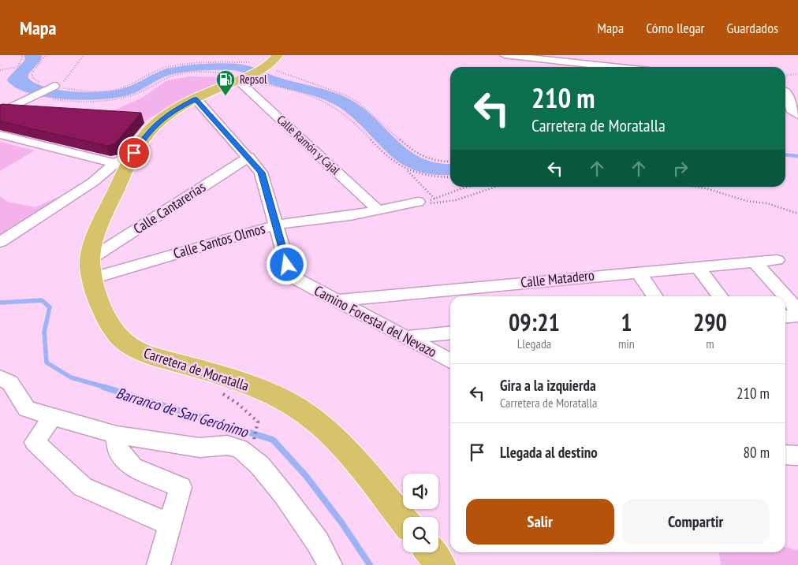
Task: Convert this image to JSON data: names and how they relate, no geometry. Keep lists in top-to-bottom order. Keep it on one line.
{"streets":{"main road":["Carretera de Moratalla"],"street":["Calle Ramón y Cajal","Calle Cantarerías","Calle Santos Olmos","Calle Matadero","Camino Forestal del Nevazo"]},"crossings":[["Calle Ramón y Cajal","Calle Santos Olmos"],["Calle Cantarerías","Calle Santos Olmos"],["Calle Cantarerías","Camino Forestal del Nevazo"],["Calle Cantarerías","Carretera de Moratalla"],["Calle Santos Olmos","Camino Forestal del Nevazo"],["Calle Santos Olmos","Carretera de Moratalla"],["Calle Matadero","Camino Forestal del Nevazo"]],"water":["Barranco de San Gerónimo"],"places":{"fuel station":["Repsol"]},"page":{"header":"Mapa","nav":["Mapa","Cómo llegar","Guardados"],"turn":["210 m","Carretera de Moratalla"],"eta":["09:21","Llegada","1","min","290","m"],"list":[{"name":"Gira a la izquierda","note":"Carretera de Moratalla","value":"210 m"},{"name":"Llegada al destino","value":"80 m"}],"buttons":["Salir","Compartir"]}}
